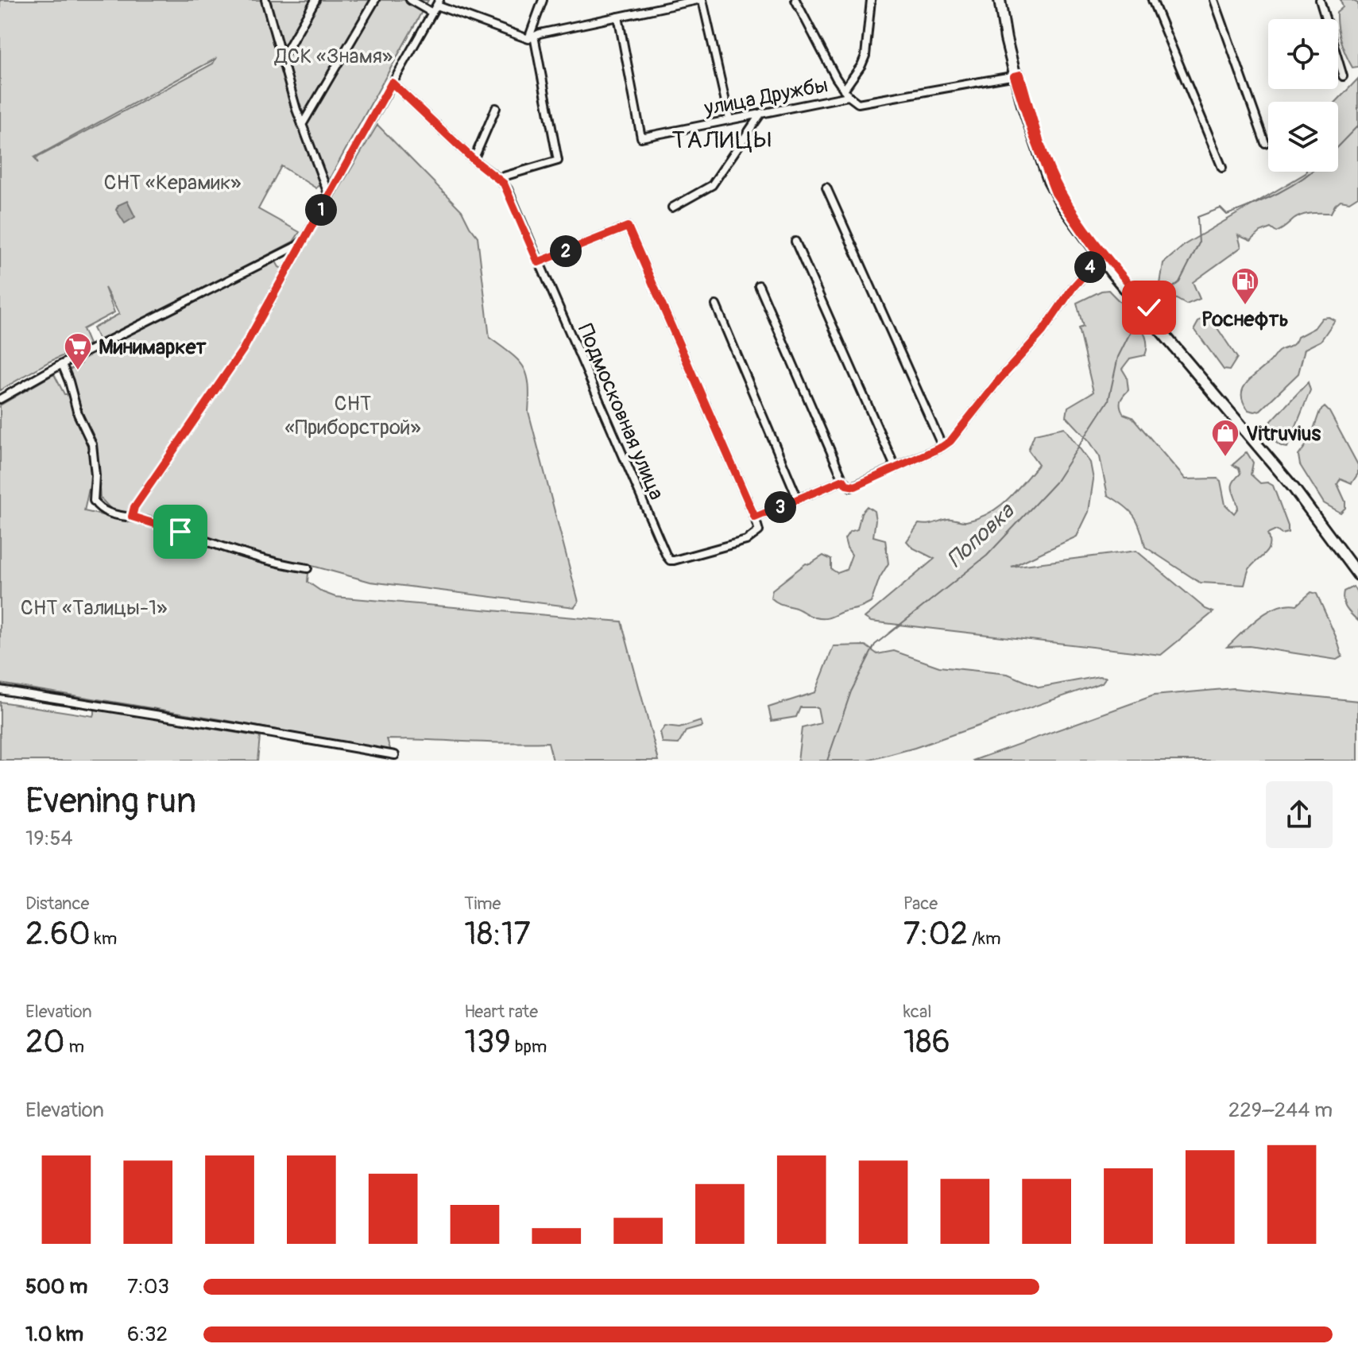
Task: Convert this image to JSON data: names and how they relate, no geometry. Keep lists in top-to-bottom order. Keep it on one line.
{"streets":{"street":["улица Дружбы","Подмосковная улица"]},"districts":["ТАЛИЦЫ"],"water":["Поповка"],"parks":["ДСК «Знамя»","СНТ «Керамик»","СНТ «Приборстрой»","СНТ «Талицы-1»"],"places":{"fuel station":["Роснефть"],"supermarket":["Минимаркет"],"shop":["Vitruvius"]},"page":{"pins":["1","2","4","3"],"heading":["Evening run","19:54"],"stats":[["Distance","2.60 km"],["Time","18:17"],["Pace","7:02 /km"],["Elevation","20 m"],["Heart rate","139 bpm"],["kcal","186"]],"chart":["Elevation","229–244 m"],"list":[{"name":"500 m","note":"7:03"},{"name":"1.0 km","note":"6:32"}]}}
